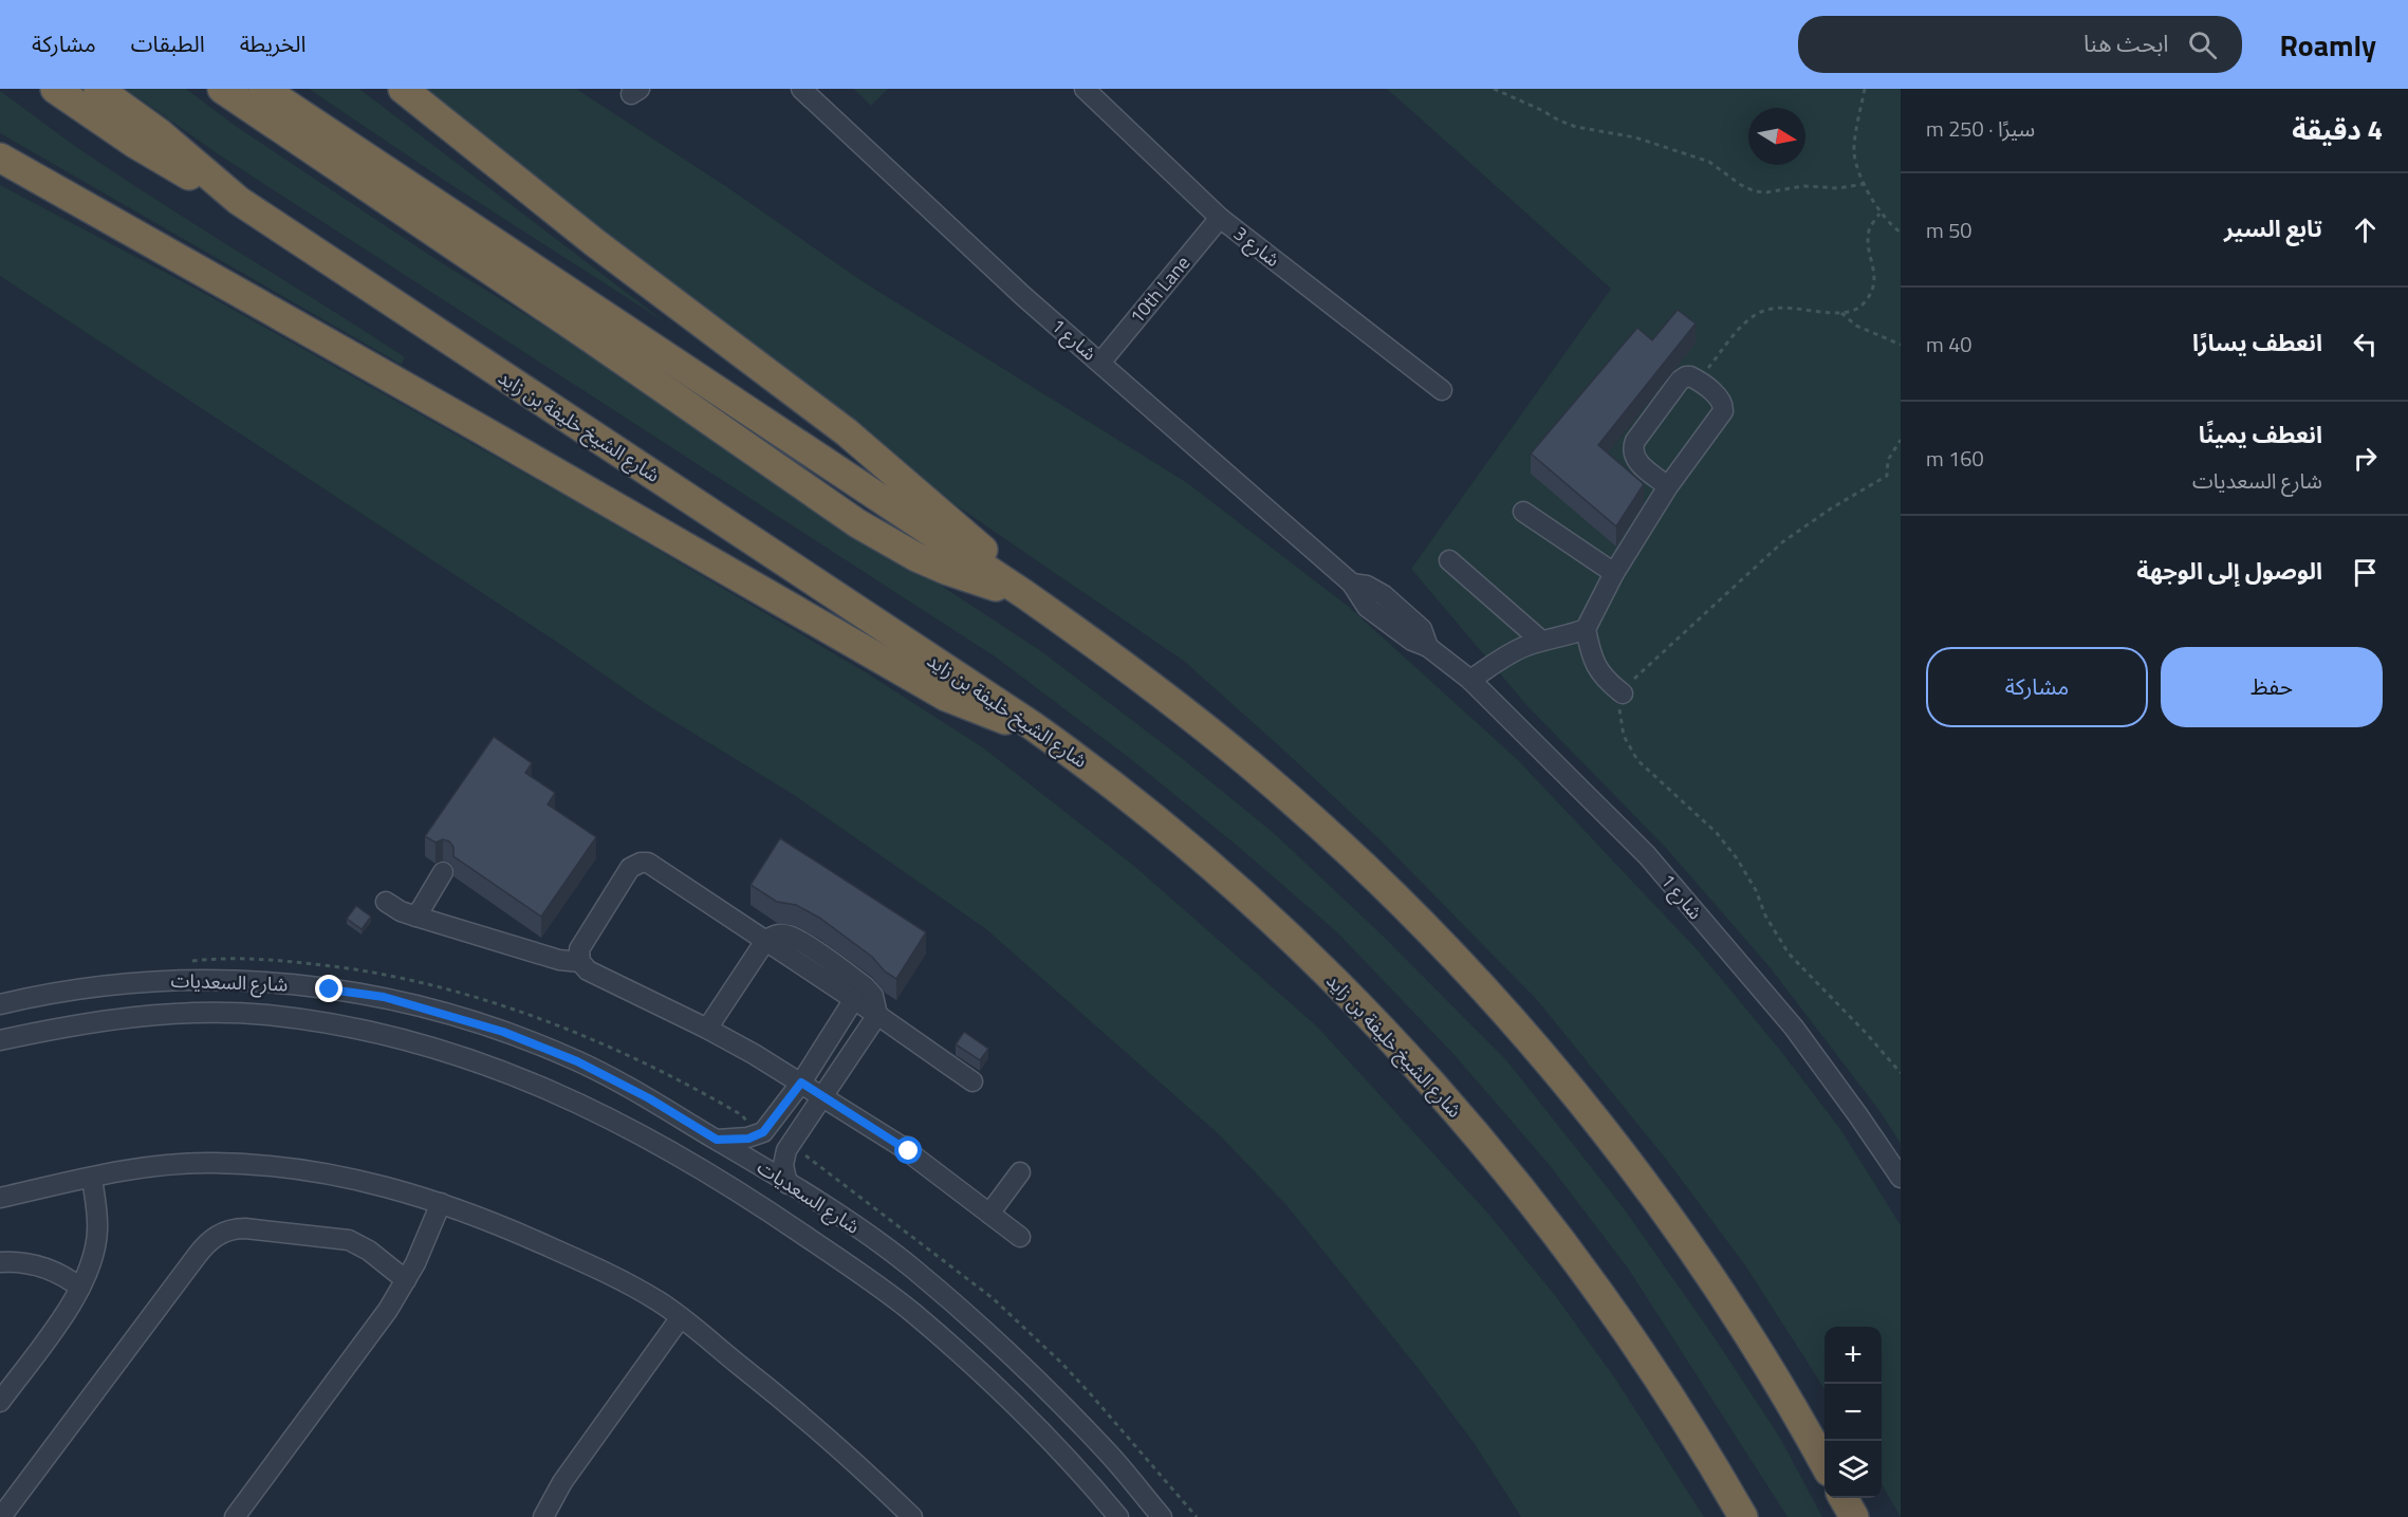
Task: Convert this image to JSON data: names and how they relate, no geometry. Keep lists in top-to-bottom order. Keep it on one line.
{"streets":{"highway":["شارع الشيخ خليفة بن زايد"],"street":["شارع 3","10th Lane","شارع 1","شارع السعديات"]},"crossings":[["شارع 3","10th Lane"],["10th Lane","شارع 1"]],"north":"right","page":{"header":"Roamly","search":"ابحث هنا","nav":["الخريطة","الطبقات","مشاركة"],"heading":["4 دقيقة","سيرًا · 250 m"],"list":[["تابع السير","50 m"],["انعطف يسارًا","40 m"],["انعطف يمينًا","شارع السعديات","160 m"],"الوصول إلى الوجهة"],"buttons":["حفظ","مشاركة"],"map_buttons":["+","−"]}}
